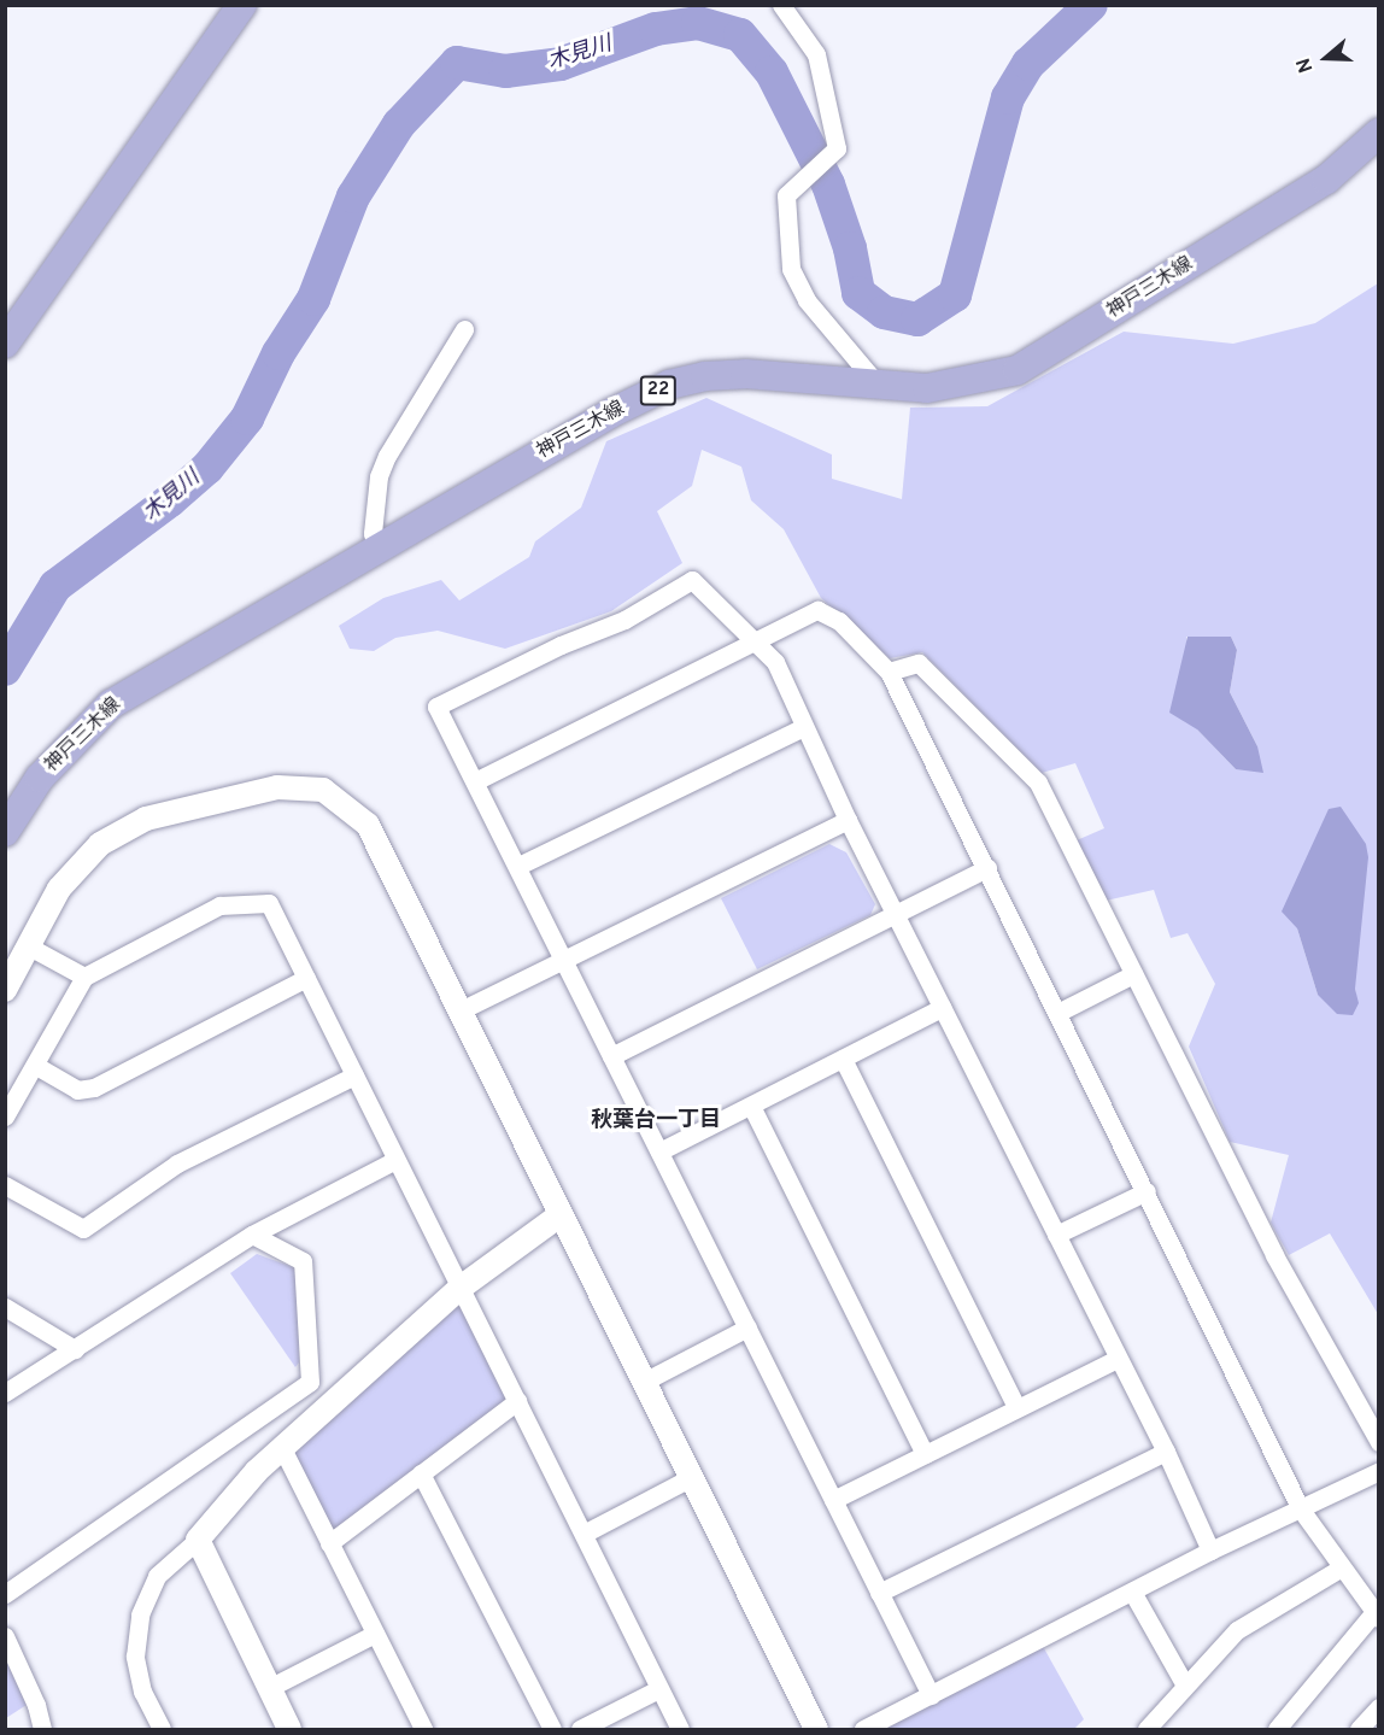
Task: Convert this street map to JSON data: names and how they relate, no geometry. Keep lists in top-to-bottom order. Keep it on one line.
{"streets":{"main road":["神戸三木線","22"]},"districts":["秋葉台一丁目"],"water":["木見川"],"north":"left"}
